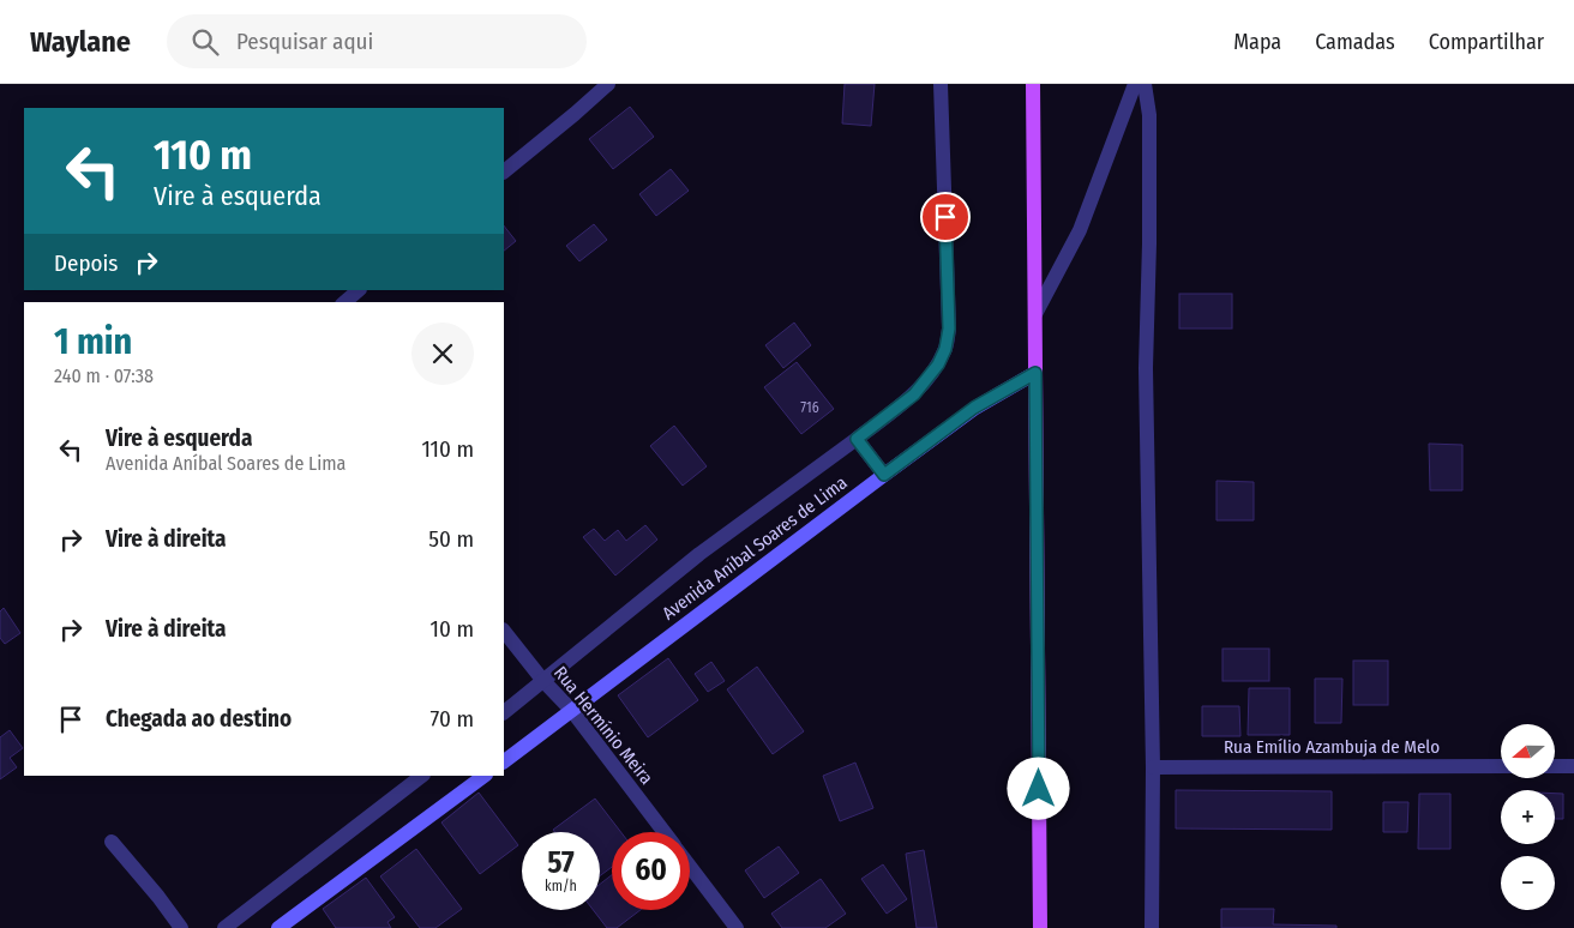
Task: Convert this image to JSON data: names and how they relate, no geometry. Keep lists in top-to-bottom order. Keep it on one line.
{"streets":{"street":["Avenida Aníbal Soares de Lima","Rua Hermínio Meira","Rua Emílio Azambuja de Melo"]},"crossings":[["Avenida Aníbal Soares de Lima","Rua Hermínio Meira"]],"house_numbers":["716"],"north":"left","page":{"header":"Waylane","search":"Pesquisar aqui","nav":["Mapa","Camadas","Compartilhar"],"turn":["110 m","Vire à esquerda"],"then":"Depois","heading":["1 min","240 m · 07:38"],"list":[{"name":"Vire à esquerda","note":"Avenida Aníbal Soares de Lima","value":"110 m"},{"name":"Vire à direita","value":"50 m"},{"name":"Vire à direita","value":"10 m"},{"name":"Chegada ao destino","value":"70 m"}],"map_buttons":["+","−"],"speed":"57 km/h","limit":"60"}}
